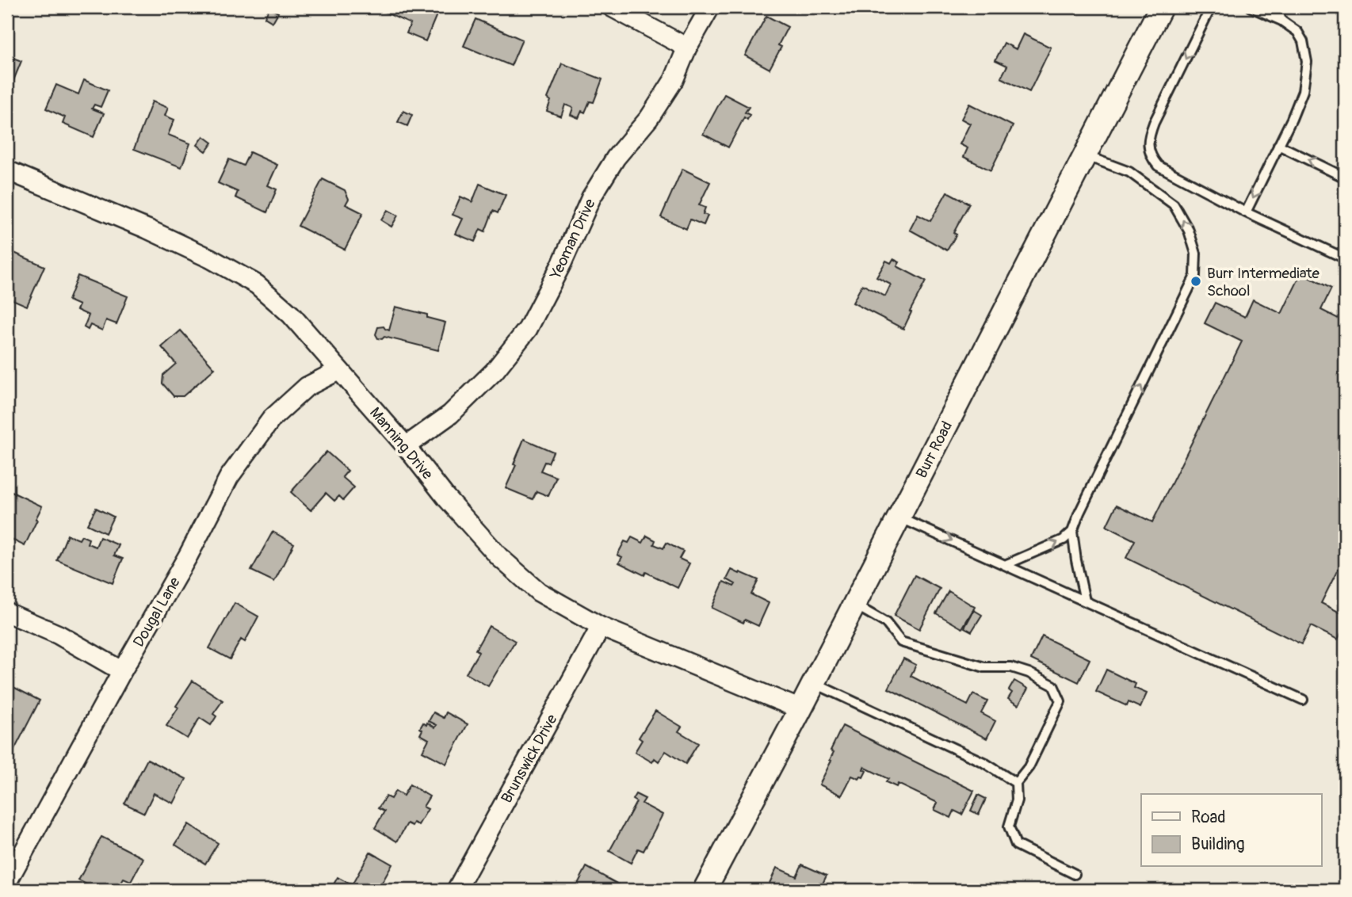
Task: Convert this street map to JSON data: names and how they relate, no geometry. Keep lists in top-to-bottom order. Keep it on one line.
{"streets":{"street":["Yeoman Drive","Manning Drive","Burr Road","Dougal Lane","Brunswick Drive"]},"crossings":[["Yeoman Drive","Manning Drive"],["Manning Drive","Burr Road"],["Manning Drive","Dougal Lane"],["Manning Drive","Brunswick Drive"]],"places":["Burr Intermediate School"],"legend":["Road","Building"]}
